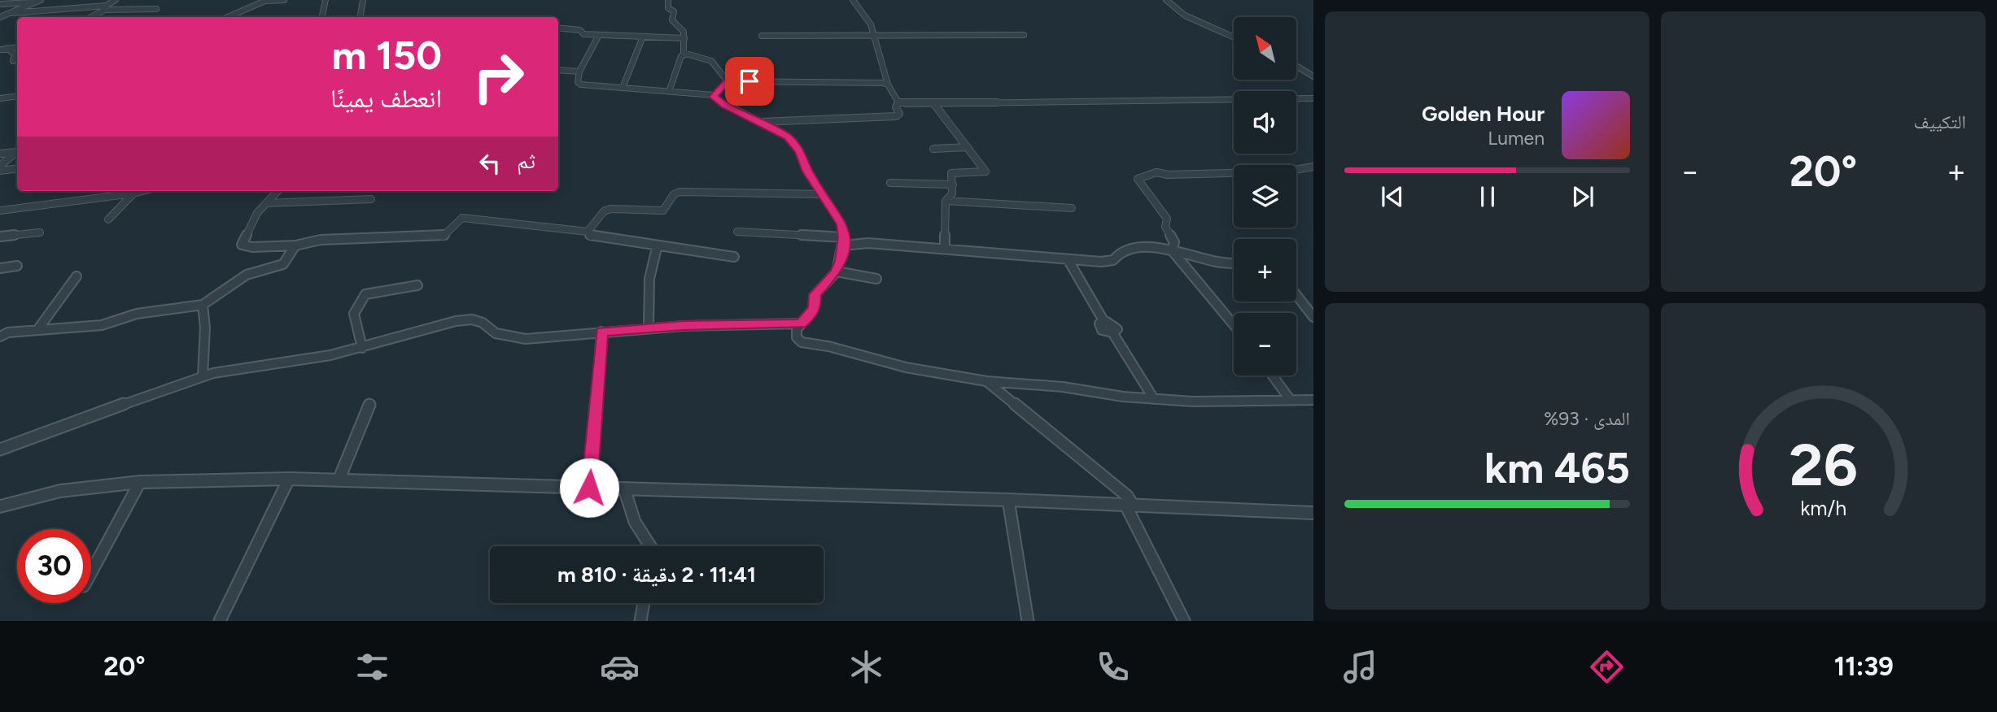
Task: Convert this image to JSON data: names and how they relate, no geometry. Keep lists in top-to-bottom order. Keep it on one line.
{"north":"top left","page":{"tile":["التكييف",["المدى · 93%","465 km"]],"map_buttons":["+","−"],"turn":["150 m","انعطف يمينًا"],"song":["Golden Hour","Lumen"],"then":"ثم","heat":["−","20°","+"],"limit":"30","trip":"11:41 · 2 دقيقة · 810 m","tabs":["11:39","20°"],"gauge":["26","km/h"]}}
